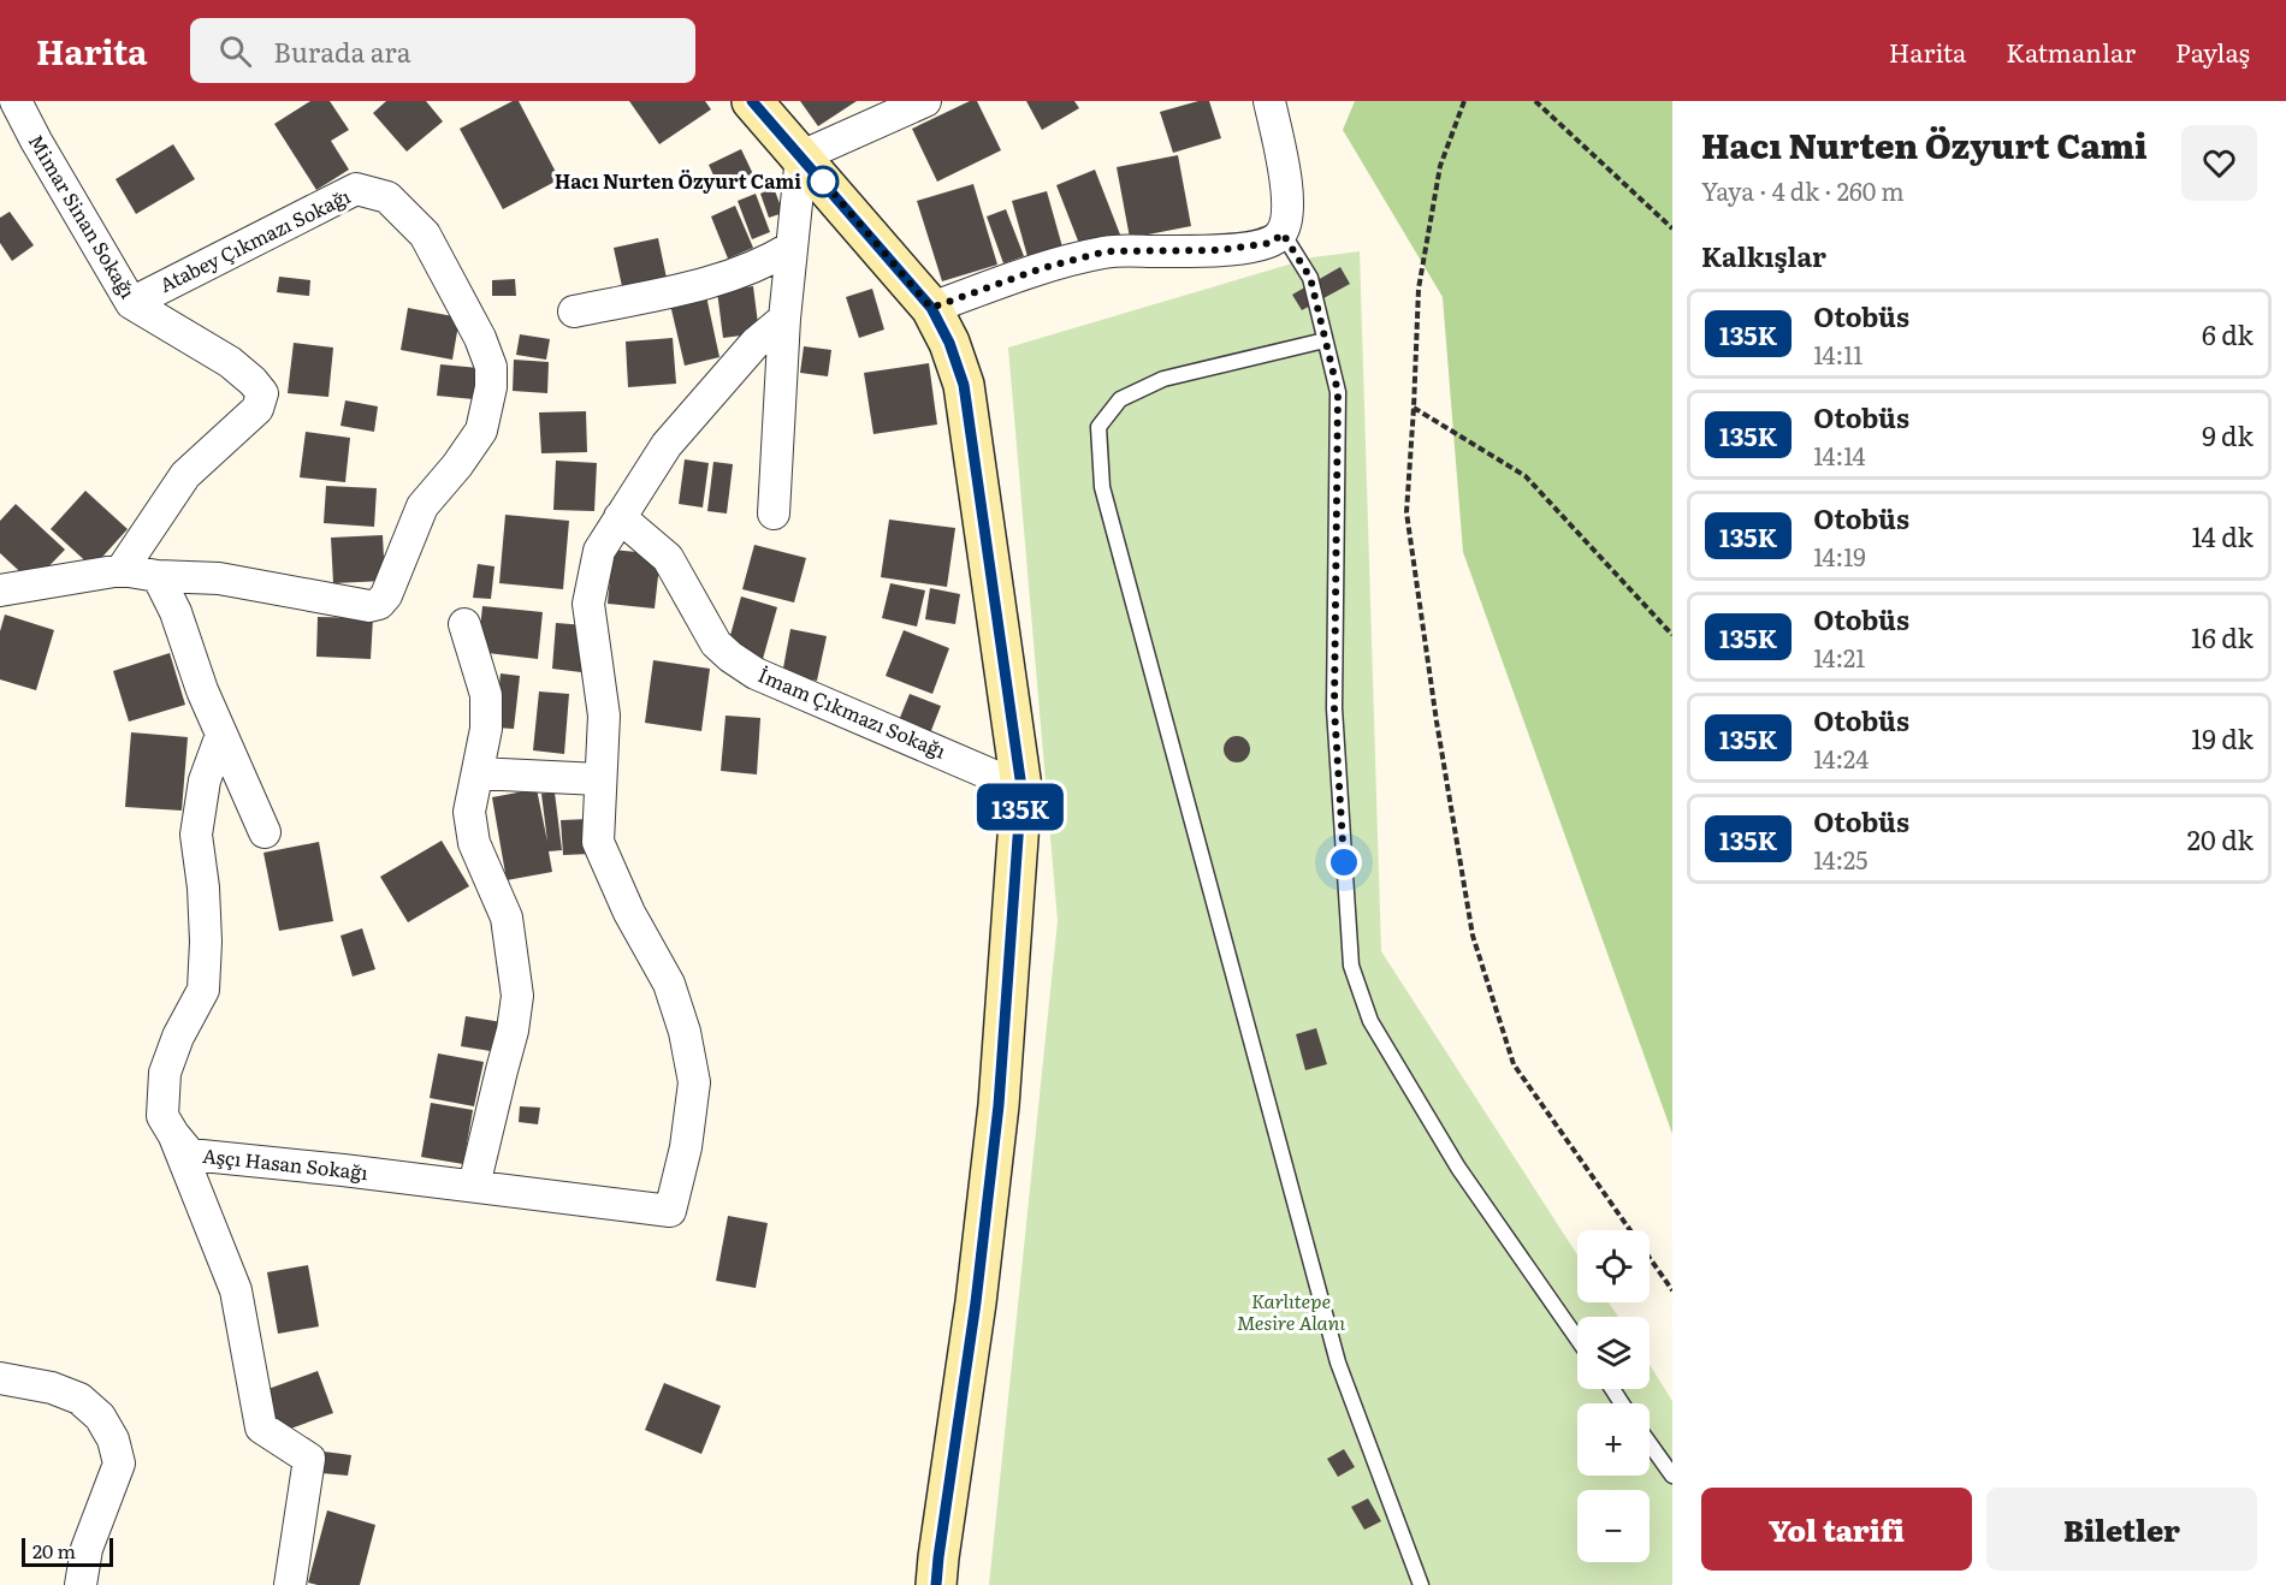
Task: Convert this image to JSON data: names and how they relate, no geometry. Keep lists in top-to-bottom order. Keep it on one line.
{"streets":{"street":["Mimar Sinan Sokağı","Atabey Çıkmazı Sokağı","İmam Çıkmazı Sokağı","Aşçı Hasan Sokağı"]},"crossings":[["Mimar Sinan Sokağı","Atabey Çıkmazı Sokağı"]],"parks":["Karlıtepe Mesire Alanı"],"places":["Hacı Nurten Özyurt Cami"],"lines":["bus line 135K"],"scale_bar":"20 m","page":{"header":"Harita","search":"Burada ara","nav":["Harita","Katmanlar","Paylaş"],"on_map":"135K","heading":[["Hacı Nurten Özyurt Cami","Yaya · 4 dk · 260 m"],"Kalkışlar"],"list":[{"mark":"135K","name":"Otobüs","note":"14:11","value":"6 dk"},{"mark":"135K","name":"Otobüs","note":"14:14","value":"9 dk"},{"mark":"135K","name":"Otobüs","note":"14:19","value":"14 dk"},{"mark":"135K","name":"Otobüs","note":"14:21","value":"16 dk"},{"mark":"135K","name":"Otobüs","note":"14:24","value":"19 dk"},{"mark":"135K","name":"Otobüs","note":"14:25","value":"20 dk"}],"map_buttons":["+","−"],"buttons":["Yol tarifi","Biletler"],"scale":"20 m"}}
